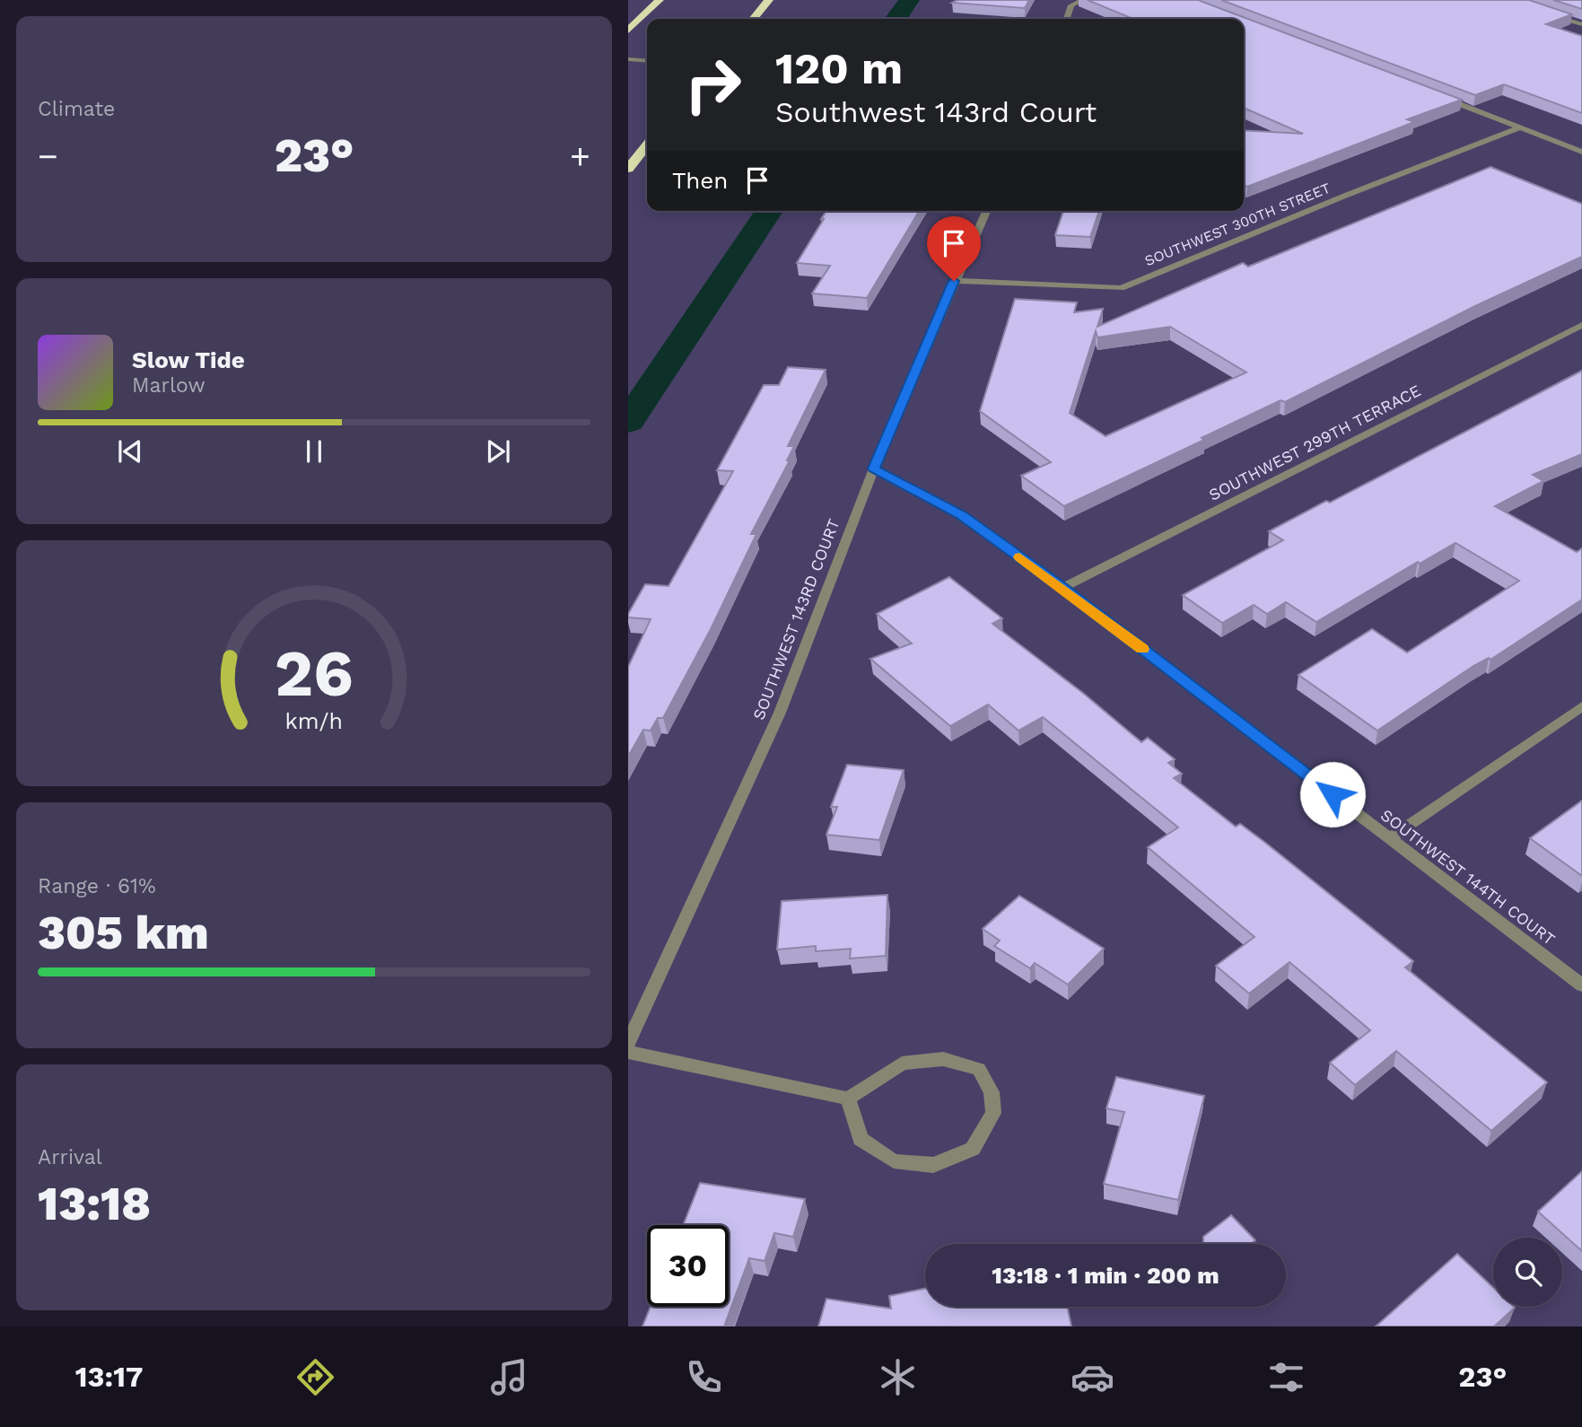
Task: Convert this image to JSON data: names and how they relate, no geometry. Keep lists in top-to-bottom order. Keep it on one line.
{"streets":{"street":["SOUTHWEST 300TH STREET","SOUTHWEST 299TH TERRACE","SOUTHWEST 143RD COURT","SOUTHWEST 144TH COURT"]},"crossings":[["SOUTHWEST 300TH STREET","SOUTHWEST 143RD COURT"],["SOUTHWEST 299TH TERRACE","SOUTHWEST 144TH COURT"],["SOUTHWEST 143RD COURT","SOUTHWEST 144TH COURT"]],"page":{"tile":["Climate",["Range · 61%","305 km"],["Arrival","13:18"]],"turn":["120 m","Southwest 143rd Court"],"heat":["−","23°","+"],"then":"Then","song":["Slow Tide","Marlow"],"limit":"30","trip":"13:18 · 1 min · 200 m","tabs":["13:17","23°"],"gauge":["26","km/h"]}}
